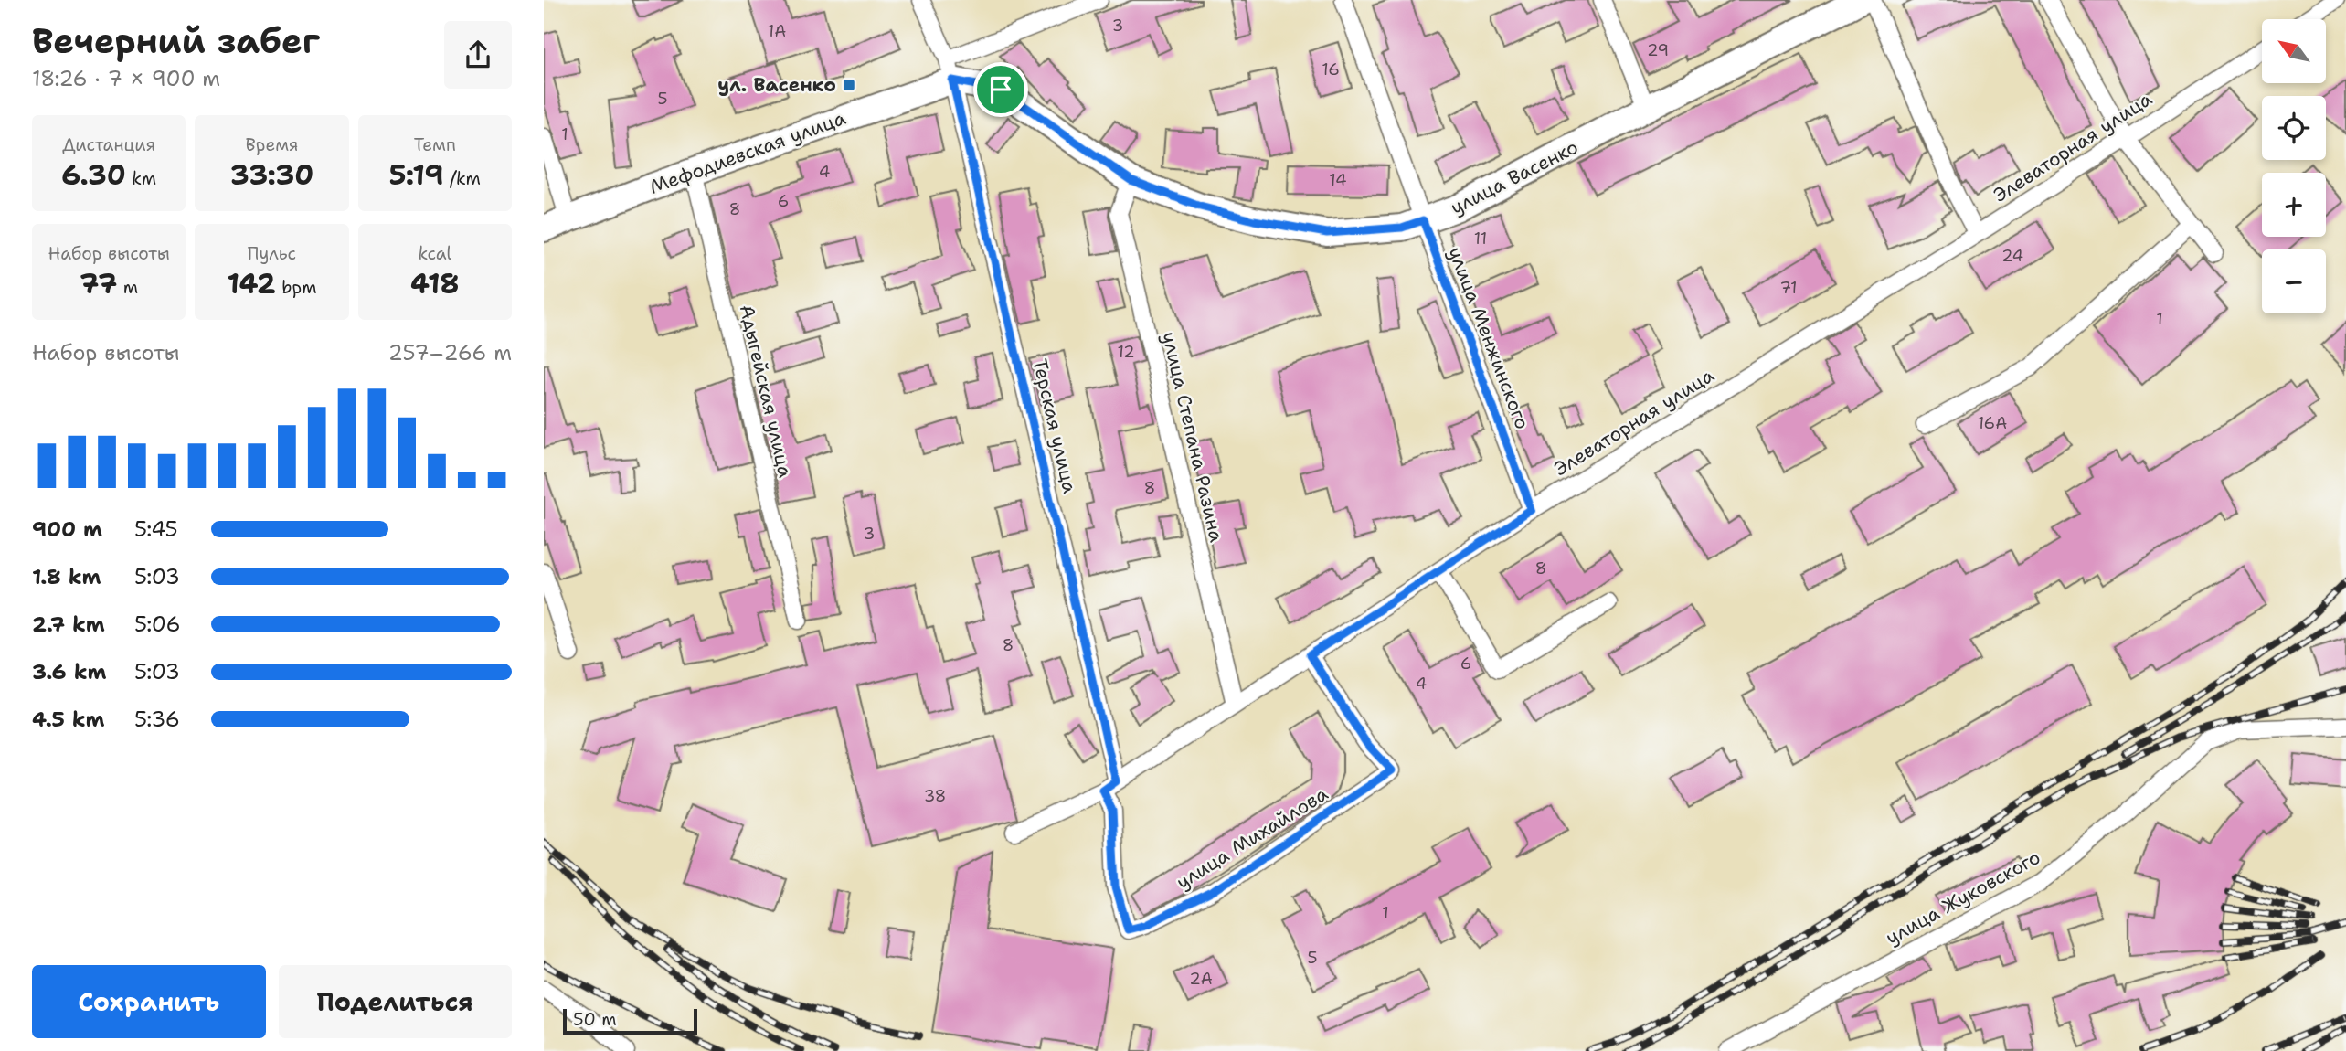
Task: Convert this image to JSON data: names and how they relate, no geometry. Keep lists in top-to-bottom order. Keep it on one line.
{"streets":{"main road":["Мефодиевская улица","улица Васенко"],"street":["Элеваторная улица","улица Менжинского","Адыгейская улица","Терская улица","улица Степана Разина","улица Михайлова","улица Жуковского"]},"crossings":[["Элеваторная улица","улица Менжинского"],["Элеваторная улица","Терская улица"],["Элеваторная улица","улица Степана Разина"],["Элеваторная улица","улица Михайлова"],["Мефодиевская улица","улица Васенко"],["Мефодиевская улица","Адыгейская улица"],["Мефодиевская улица","Терская улица"],["улица Васенко","улица Менжинского"],["улица Васенко","Терская улица"],["улица Васенко","улица Степана Разина"],["Терская улица","улица Михайлова"]],"places":{"transit":["ул. Васенко"]},"house_numbers":["3","1А","29","16","5","1","4","14","6","8","11","24","71","1","12","16А","8","3","8","8","6","4","38","1","5","2А"],"scale_bar":"50 m","north":"top left","page":{"heading":["Вечерний забег","18:26 · 7 × 900 m"],"map_buttons":["+","−"],"stats":[["Дистанция","6.30 km"],["Время","33:30"],["Темп","5:19 /km"],["Набор высоты","77 m"],["Пульс","142 bpm"],["kcal","418"]],"chart":["Набор высоты","257–266 m"],"list":[{"name":"900 m","note":"5:45"},{"name":"1.8 km","note":"5:03"},{"name":"2.7 km","note":"5:06"},{"name":"3.6 km","note":"5:03"},{"name":"4.5 km","note":"5:36"}],"buttons":["Сохранить","Поделиться"],"scale":"50 m"}}
